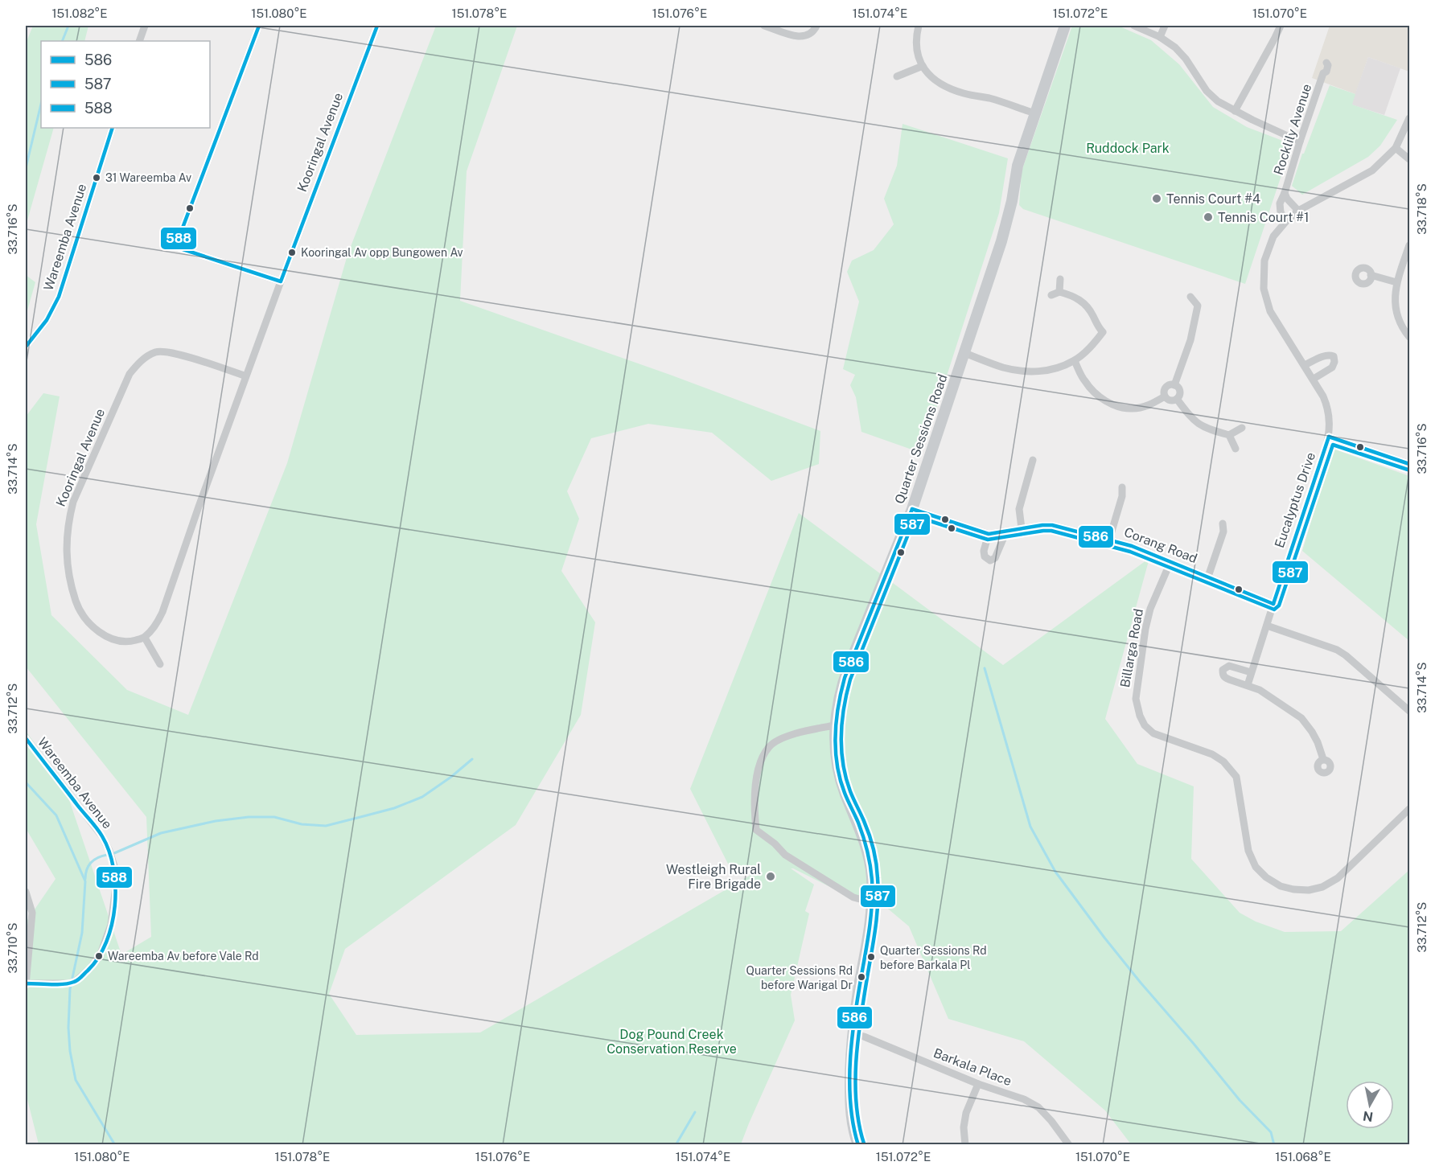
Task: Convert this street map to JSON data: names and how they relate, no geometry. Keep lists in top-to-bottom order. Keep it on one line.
{"streets":{"main road":["Quarter Sessions Road"],"street":["Rocklily Avenue","Kooringal Avenue","Wareemba Avenue","Eucalyptus Drive","Corang Road","Billarga Road","Barkala Place"]},"crossings":[["Rocklily Avenue","Eucalyptus Drive"],["Quarter Sessions Road","Corang Road"],["Quarter Sessions Road","Barkala Place"],["Eucalyptus Drive","Corang Road"],["Corang Road","Billarga Road"]],"parks":["Ruddock Park","Dog Pound Creek Conservation Reserve"],"places":["31 Wareemba Av","Tennis Court #4","Tennis Court #1","Kooringal Av opp Bungowen Av","Westleigh Rural Fire Brigade","Wareemba Av before Vale Rd","Quarter Sessions Rd before Barkala Pl","Quarter Sessions Rd before Warigal Dr"],"lines":["transit line 588","transit line 586","transit line 587"],"legend":["586","587","588"],"north":"bottom","coordinates":["151.082°E","151.080°E","151.078°E","151.076°E","151.074°E","151.072°E","151.070°E","33.718°S","33.716°S","33.714°S","33.712°S","33.710°S","151.068°E"]}
